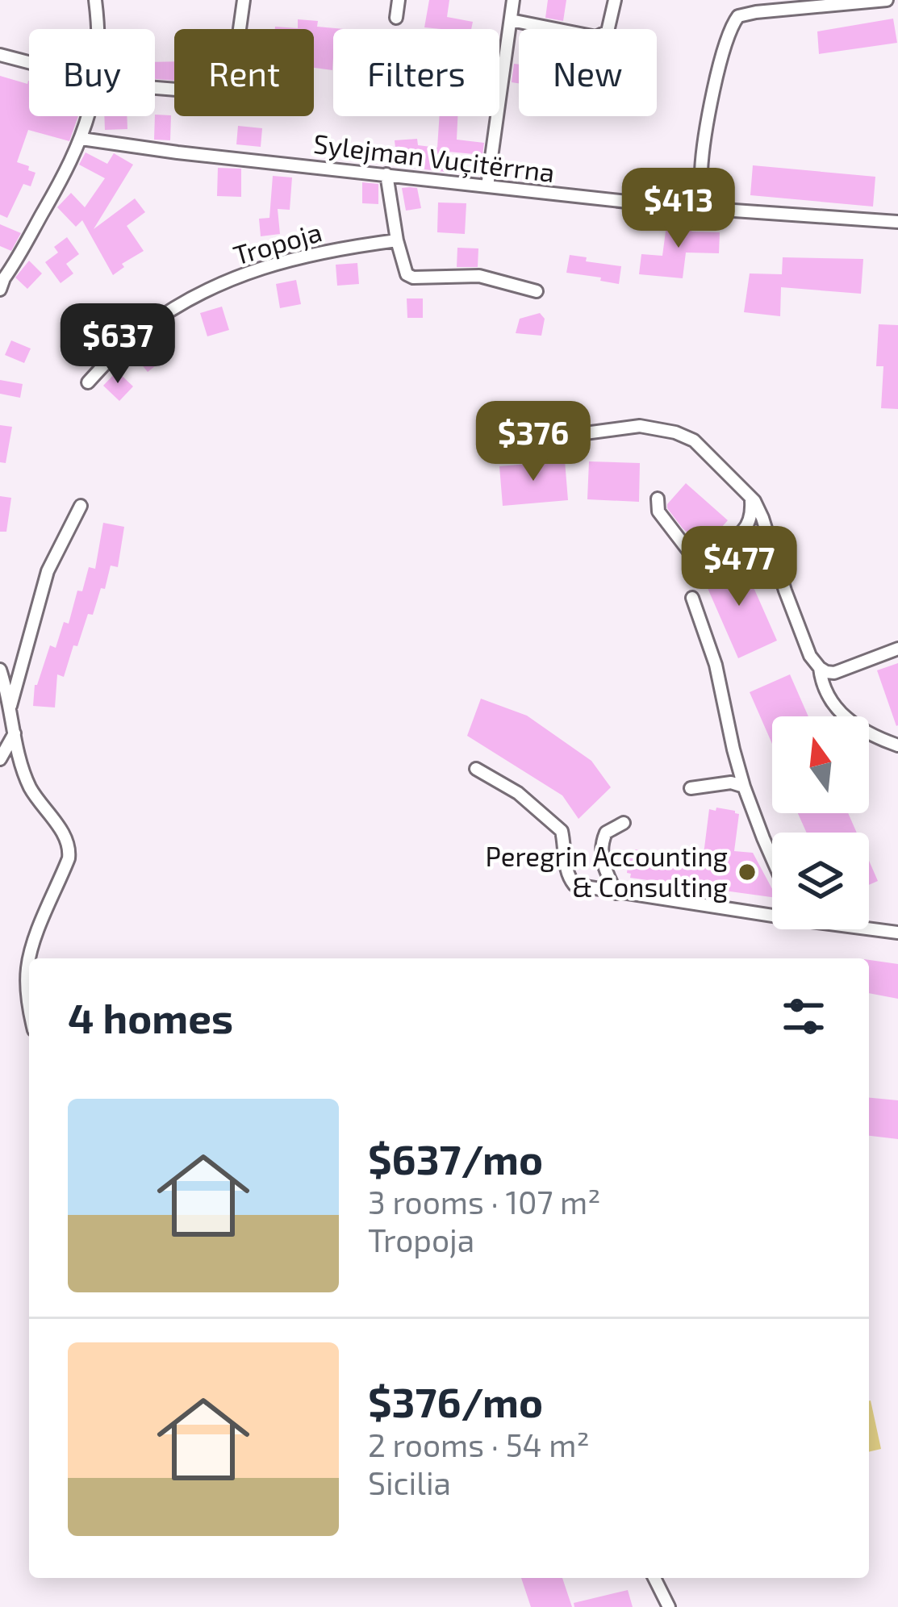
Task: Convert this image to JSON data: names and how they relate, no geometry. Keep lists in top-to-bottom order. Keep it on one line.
{"streets":{"street":["Sylejman Vuçitërrna","Tropoja"]},"places":["Peregrin Accounting & Consulting"],"north":"top","page":{"chip":["Buy","Rent","Filters","New"],"price":["$413","$637","$376","$477"],"heading":"4 homes","list":[{"name":"$637/mo","note":"3 rooms · 107 m² · Tropoja"},{"name":"$376/mo","note":"2 rooms · 54 m² · Sicilia"}]}}
